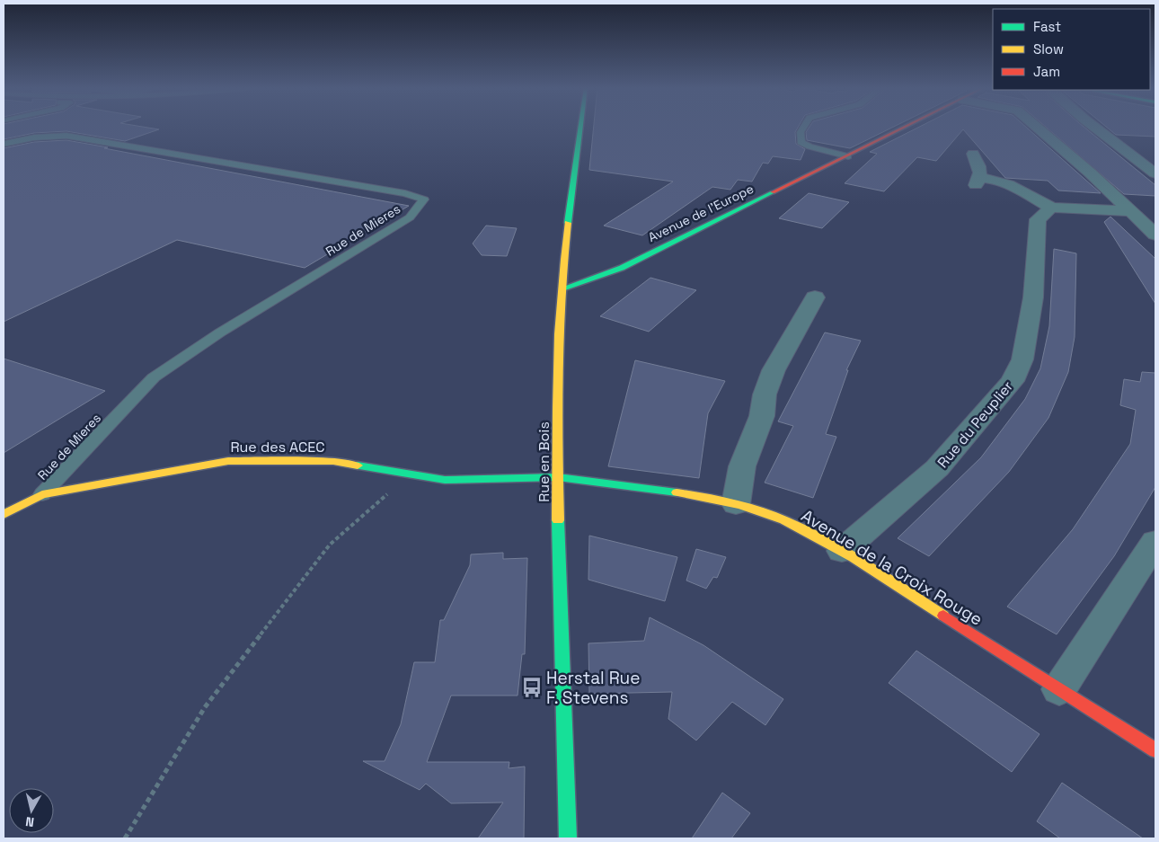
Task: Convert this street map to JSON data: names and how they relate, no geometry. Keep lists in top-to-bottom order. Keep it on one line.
{"streets":{"street":["Avenue de l'Europe","Rue du Peuplier","Rue des ACEC","Rue en Bois","Avenue de la Croix Rouge"],"lane":["Rue de Mieres"]},"crossings":[["Avenue de l'Europe","Rue en Bois"],["Rue de Mieres","Rue des ACEC"],["Rue du Peuplier","Avenue de la Croix Rouge"],["Rue des ACEC","Rue en Bois"],["Rue des ACEC","Avenue de la Croix Rouge"],["Rue en Bois","Avenue de la Croix Rouge"]],"places":{"bus stop":["Herstal Rue F. Stevens"]},"legend":["Fast","Slow","Jam"],"north":"bottom"}
